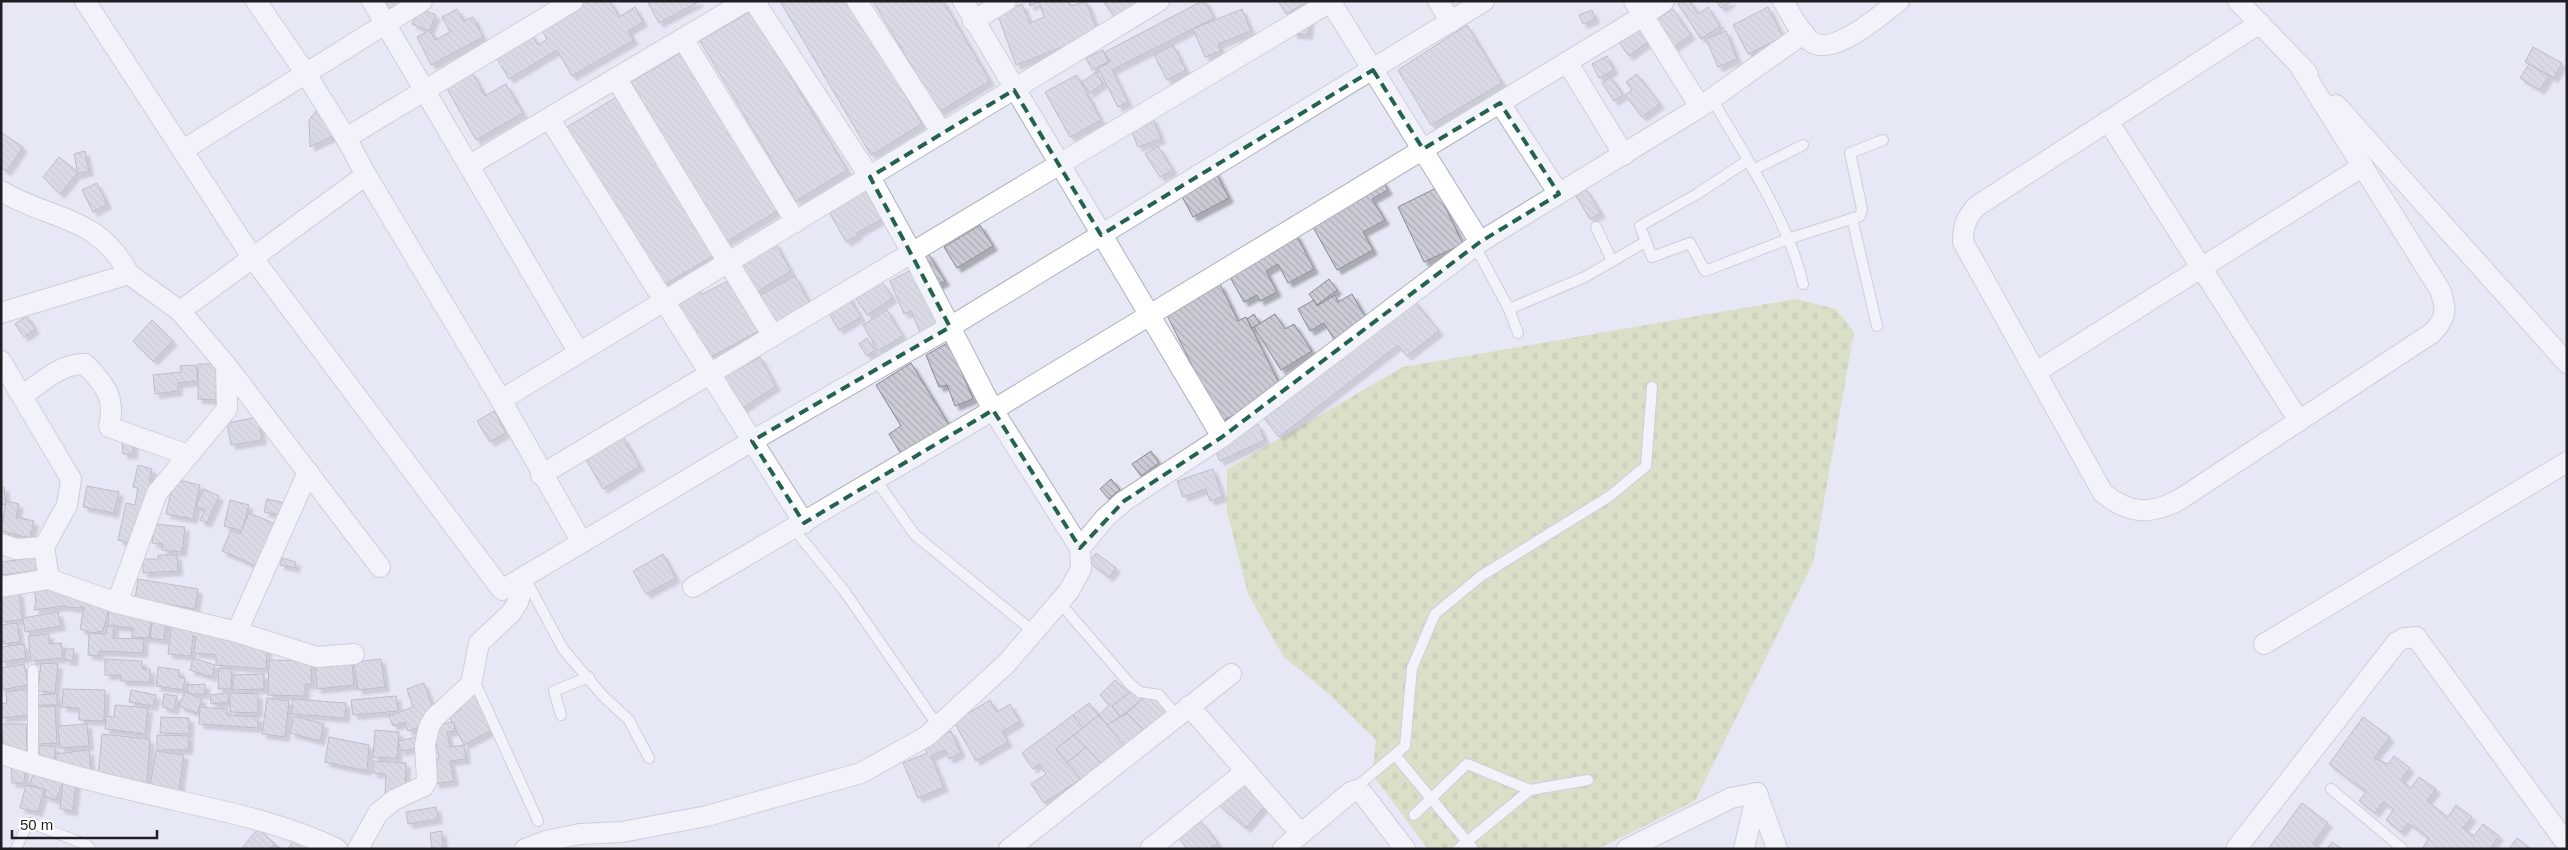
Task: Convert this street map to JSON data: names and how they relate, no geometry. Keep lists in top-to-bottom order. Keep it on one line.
{"scale_bar":"50 m"}
